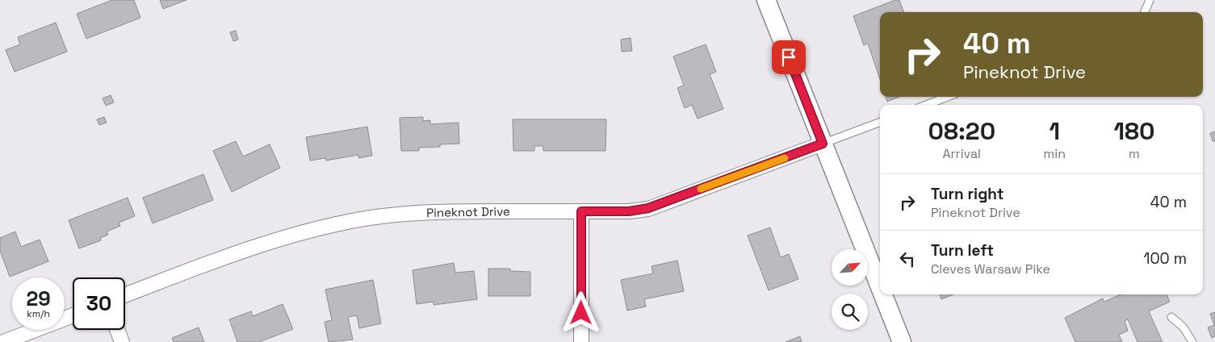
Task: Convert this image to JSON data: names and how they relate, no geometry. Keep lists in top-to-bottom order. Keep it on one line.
{"streets":{"street":["Pineknot Drive"]},"north":"top right","page":{"turn":["40 m","Pineknot Drive"],"eta":["08:20","Arrival","1","min","180","m"],"list":[{"name":"Turn right","note":"Pineknot Drive","value":"40 m"},{"name":"Turn left","note":"Cleves Warsaw Pike","value":"100 m"}],"speed":"29 km/h","limit":"30"}}
